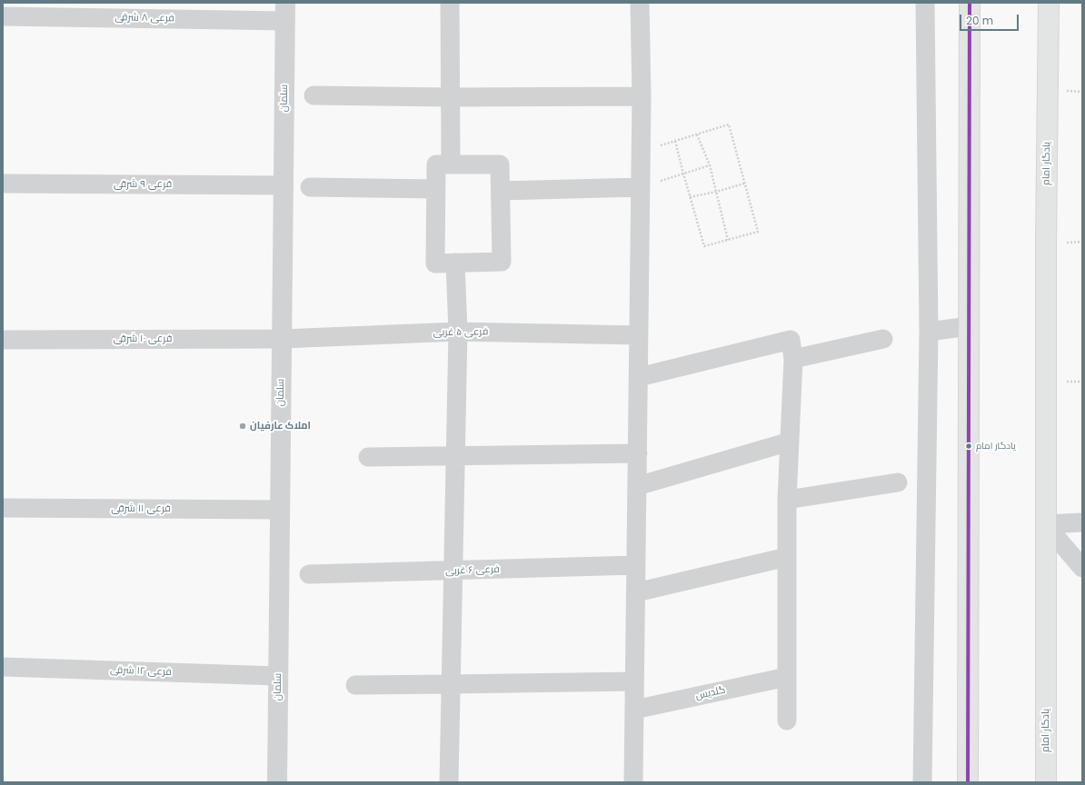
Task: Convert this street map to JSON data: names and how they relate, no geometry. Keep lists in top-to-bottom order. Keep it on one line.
{"streets":{"main road":["یادگار امام"],"street":["فرعی ۸ شرقی","سلمان","فرعی ۹ شرقی","فرعی ۵ غربی","فرعی ۱۰ شرقی","فرعی ۱۱ شرقی","فرعی ۶ غربی","فرعی ۱۲ شرقی","گلدیس"]},"crossings":[["فرعی ۸ شرقی","سلمان"],["سلمان","فرعی ۹ شرقی"],["سلمان","فرعی ۵ غربی"],["سلمان","فرعی ۱۰ شرقی"],["سلمان","فرعی ۱۱ شرقی"],["سلمان","فرعی ۱۲ شرقی"],["فرعی ۵ غربی","فرعی ۱۰ شرقی"]],"places":["املاک عارفیان","یادگار امام"],"scale_bar":"20 m"}
